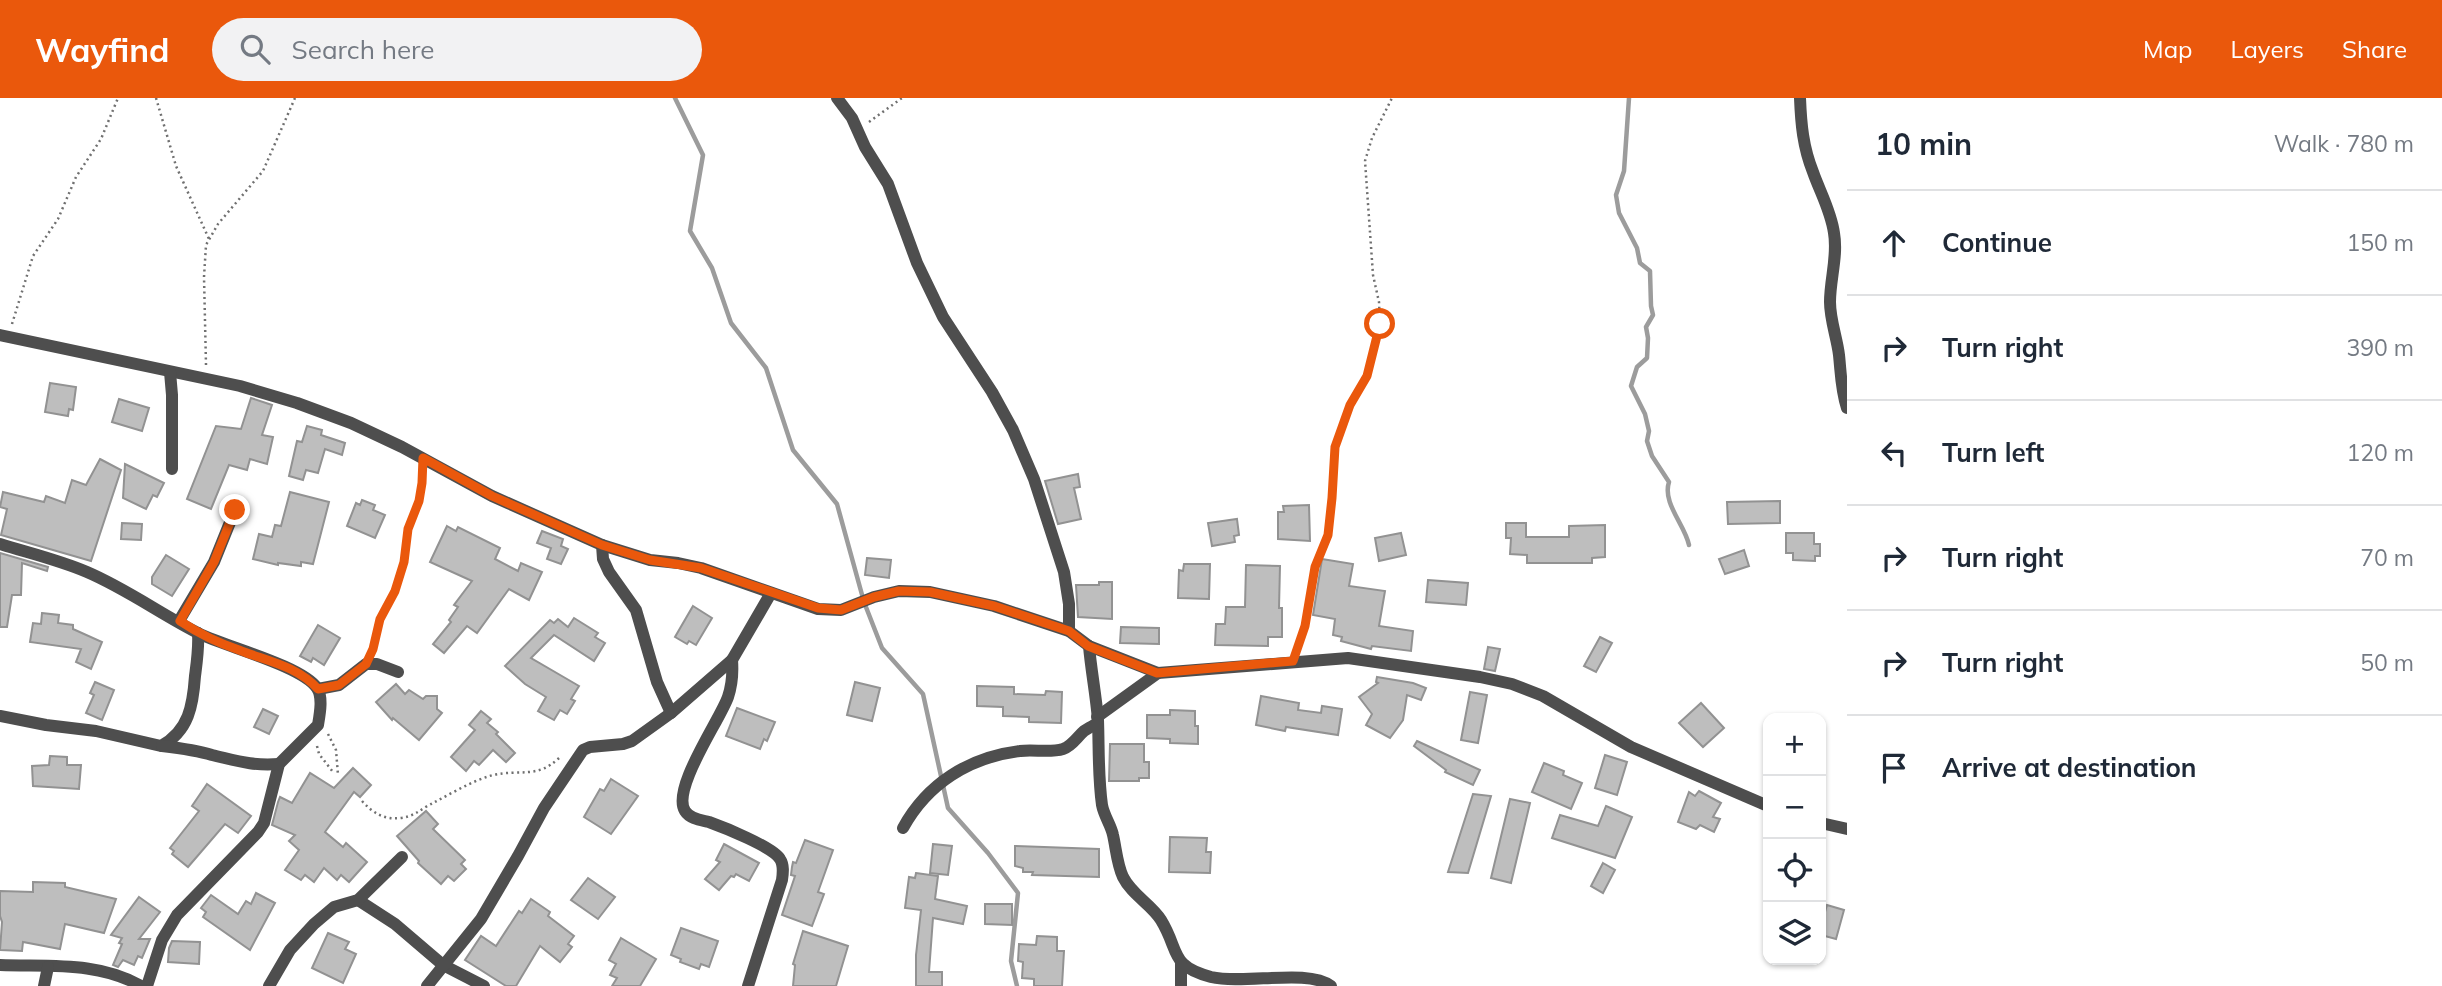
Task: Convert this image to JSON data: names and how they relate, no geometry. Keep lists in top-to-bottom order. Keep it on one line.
{"page":{"header":"Wayfind","search":"Search here","nav":["Map","Layers","Share"],"heading":["10 min","Walk · 780 m"],"list":[["Continue","150 m"],["Turn right","390 m"],["Turn left","120 m"],["Turn right","70 m"],["Turn right","50 m"],"Arrive at destination"],"map_buttons":["+","−"]}}
